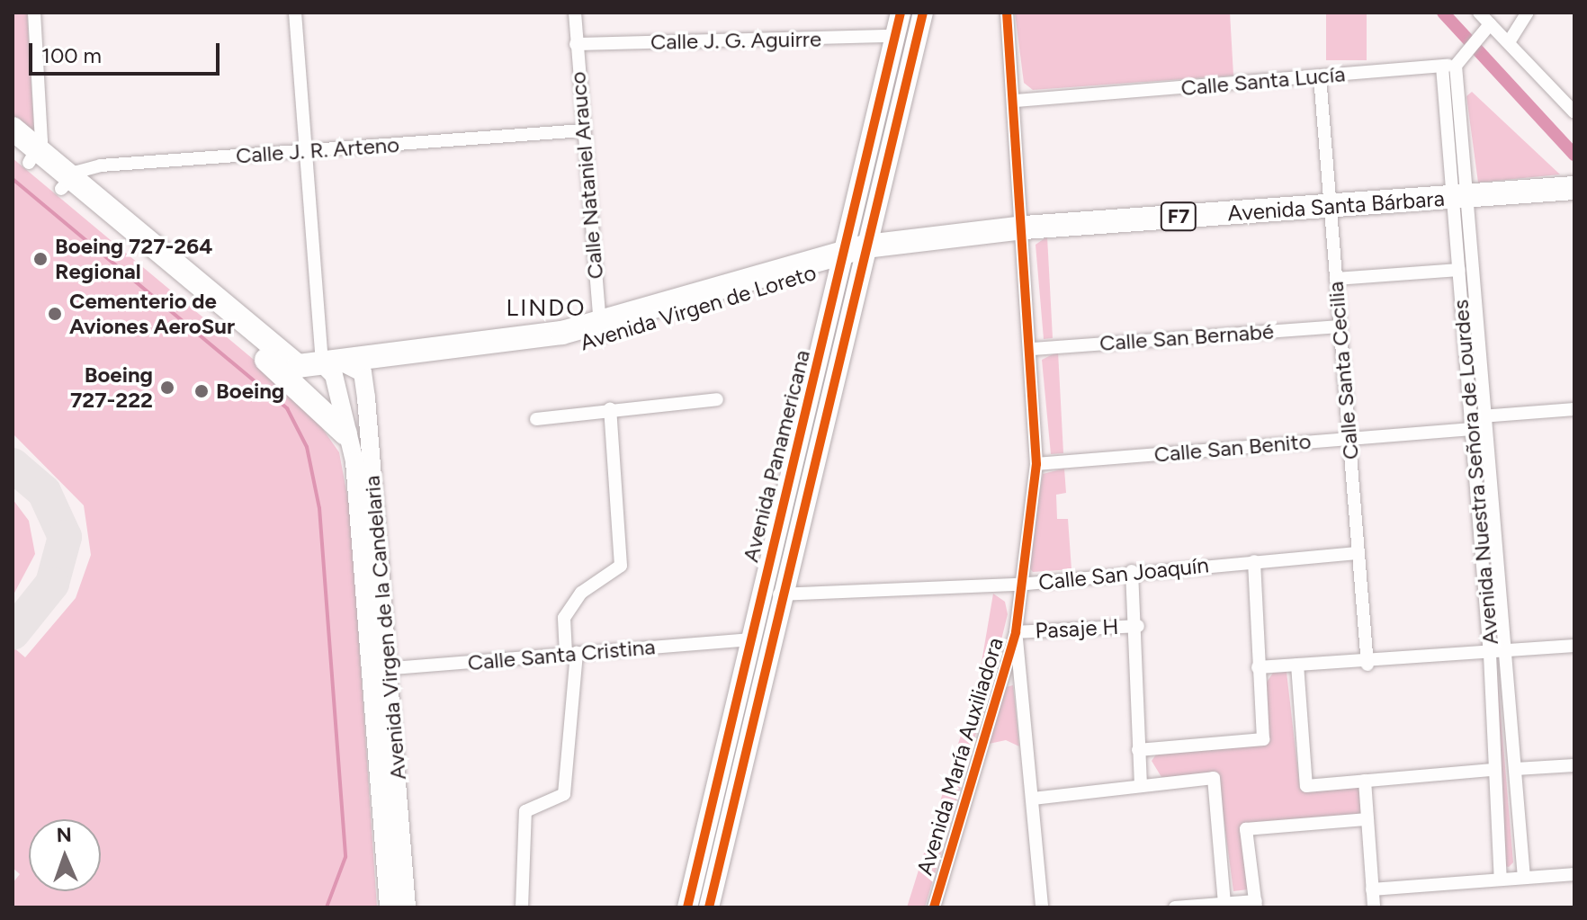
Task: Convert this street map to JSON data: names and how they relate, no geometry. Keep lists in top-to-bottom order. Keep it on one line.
{"streets":{"highway":["Avenida Santa Bárbara","F7","Avenida Virgen de Loreto"],"main road":["Avenida Panamericana","Avenida Virgen de la Candelaria"],"street":["Calle J. G. Aguirre","Calle Santa Lucía","Calle J. R. Arteno","Calle Nataniel Arauco","Calle San Bernabé","Calle Santa Cecilia","Calle San Benito","Avenida Nuestra Señora de Lourdes","Calle San Joaquín","Pasaje H","Calle Santa Cristina","Avenida María Auxiliadora"]},"crossings":[["Calle J. G. Aguirre","Calle Nataniel Arauco"],["Calle J. G. Aguirre","Avenida Panamericana"],["Calle Santa Lucía","Calle Santa Cecilia"],["Calle Santa Lucía","Avenida Nuestra Señora de Lourdes"],["Calle Santa Lucía","Avenida María Auxiliadora"],["Calle J. R. Arteno","Calle Nataniel Arauco"],["Calle Nataniel Arauco","Avenida Virgen de Loreto"],["Avenida Santa Bárbara","Avenida Virgen de Loreto"],["Avenida Santa Bárbara","Calle Santa Cecilia"],["Avenida Santa Bárbara","Avenida Panamericana"],["Avenida Santa Bárbara","Avenida Nuestra Señora de Lourdes"],["Avenida Santa Bárbara","Avenida María Auxiliadora"],["Avenida Virgen de Loreto","Avenida Panamericana"],["Avenida Virgen de Loreto","Avenida Virgen de la Candelaria"],["Calle San Bernabé","Calle Santa Cecilia"],["Calle San Bernabé","Avenida María Auxiliadora"],["Calle Santa Cecilia","Calle San Benito"],["Calle Santa Cecilia","Calle San Joaquín"],["Calle San Benito","Avenida Nuestra Señora de Lourdes"],["Calle San Benito","Avenida María Auxiliadora"],["Avenida Panamericana","Calle San Joaquín"],["Avenida Panamericana","Calle Santa Cristina"],["Calle San Joaquín","Avenida María Auxiliadora"],["Avenida Virgen de la Candelaria","Calle Santa Cristina"],["Pasaje H","Avenida María Auxiliadora"]],"districts":["LINDO"],"places":["Boeing 727-264 Regional","Cementerio de Aviones AeroSur","Boeing 727-222","Boeing"],"scale_bar":"100 m","north":"top"}
